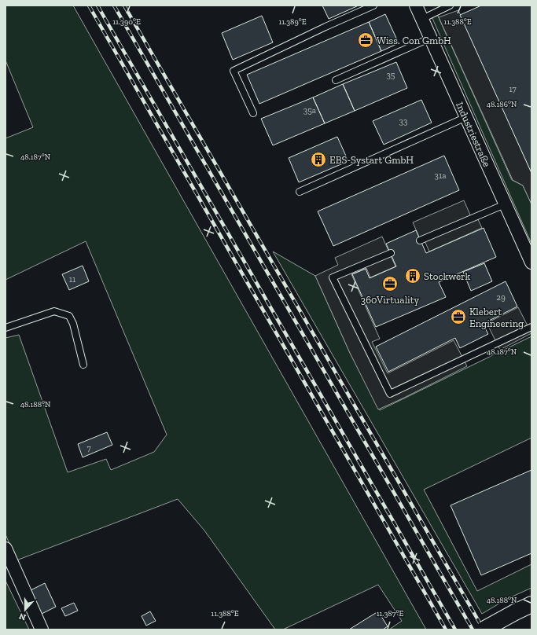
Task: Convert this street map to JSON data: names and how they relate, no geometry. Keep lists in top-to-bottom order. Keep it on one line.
{"streets":{"street":["Industriestraße"]},"places":{"office":["Wiss. Con GmbH","360Virtuality","Klebert Engineering"],"building":["EBS-Systart GmbH","Stockwerk"]},"house_numbers":["35","17","35a","33","31a","11","29","7"],"north":"bottom","coordinates":["11.390°E","11.388°E","11.389°E","48.186°N","48.187°N","48.188°N","11.387°E"]}
